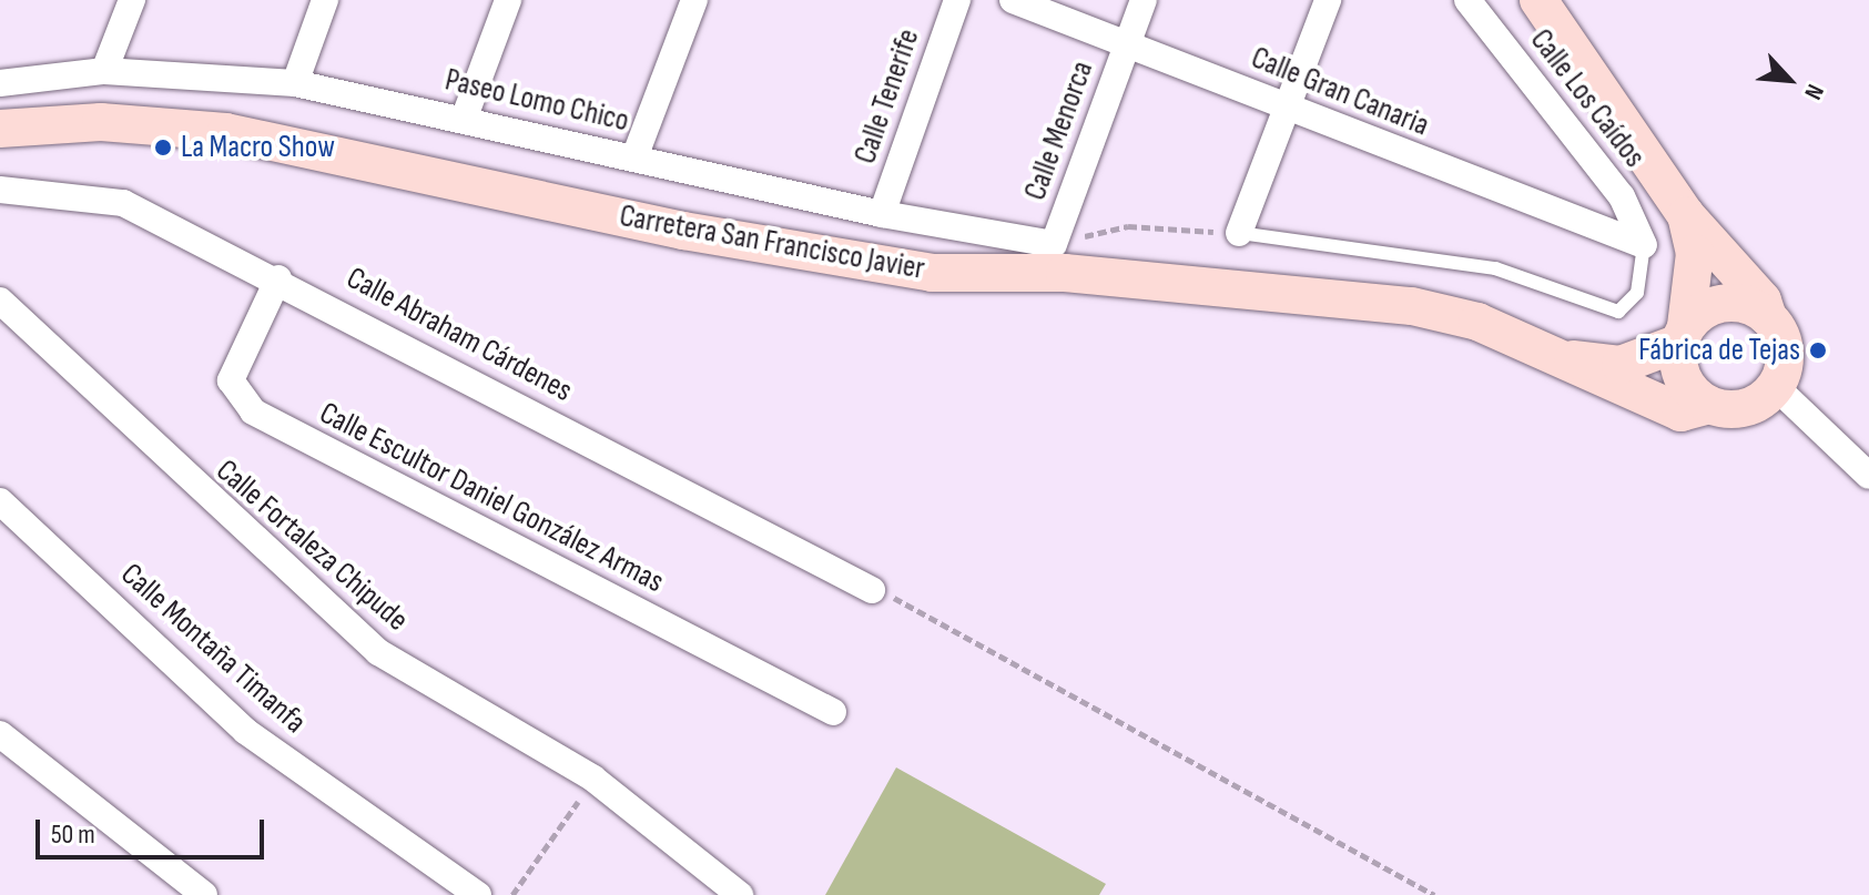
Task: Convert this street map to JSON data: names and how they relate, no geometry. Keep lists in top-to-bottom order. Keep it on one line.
{"streets":{"main road":["Carretera San Francisco Javier"],"street":["Calle Gran Canaria","Calle Tenerife","Calle Los Caídos","Paseo Lomo Chico","Calle Menorca","Calle Abraham Cárdenes","Calle Escultor Daniel González Armas","Calle Fortaleza Chipude","Calle Montaña Timanfa"]},"crossings":[["Calle Gran Canaria","Calle Los Caídos"],["Calle Gran Canaria","Calle Menorca"],["Calle Tenerife","Paseo Lomo Chico"],["Paseo Lomo Chico","Calle Menorca"],["Calle Abraham Cárdenes","Calle Escultor Daniel González Armas"]],"places":["La Macro Show","Fábrica de Tejas"],"scale_bar":"50 m","north":"bottom right"}
